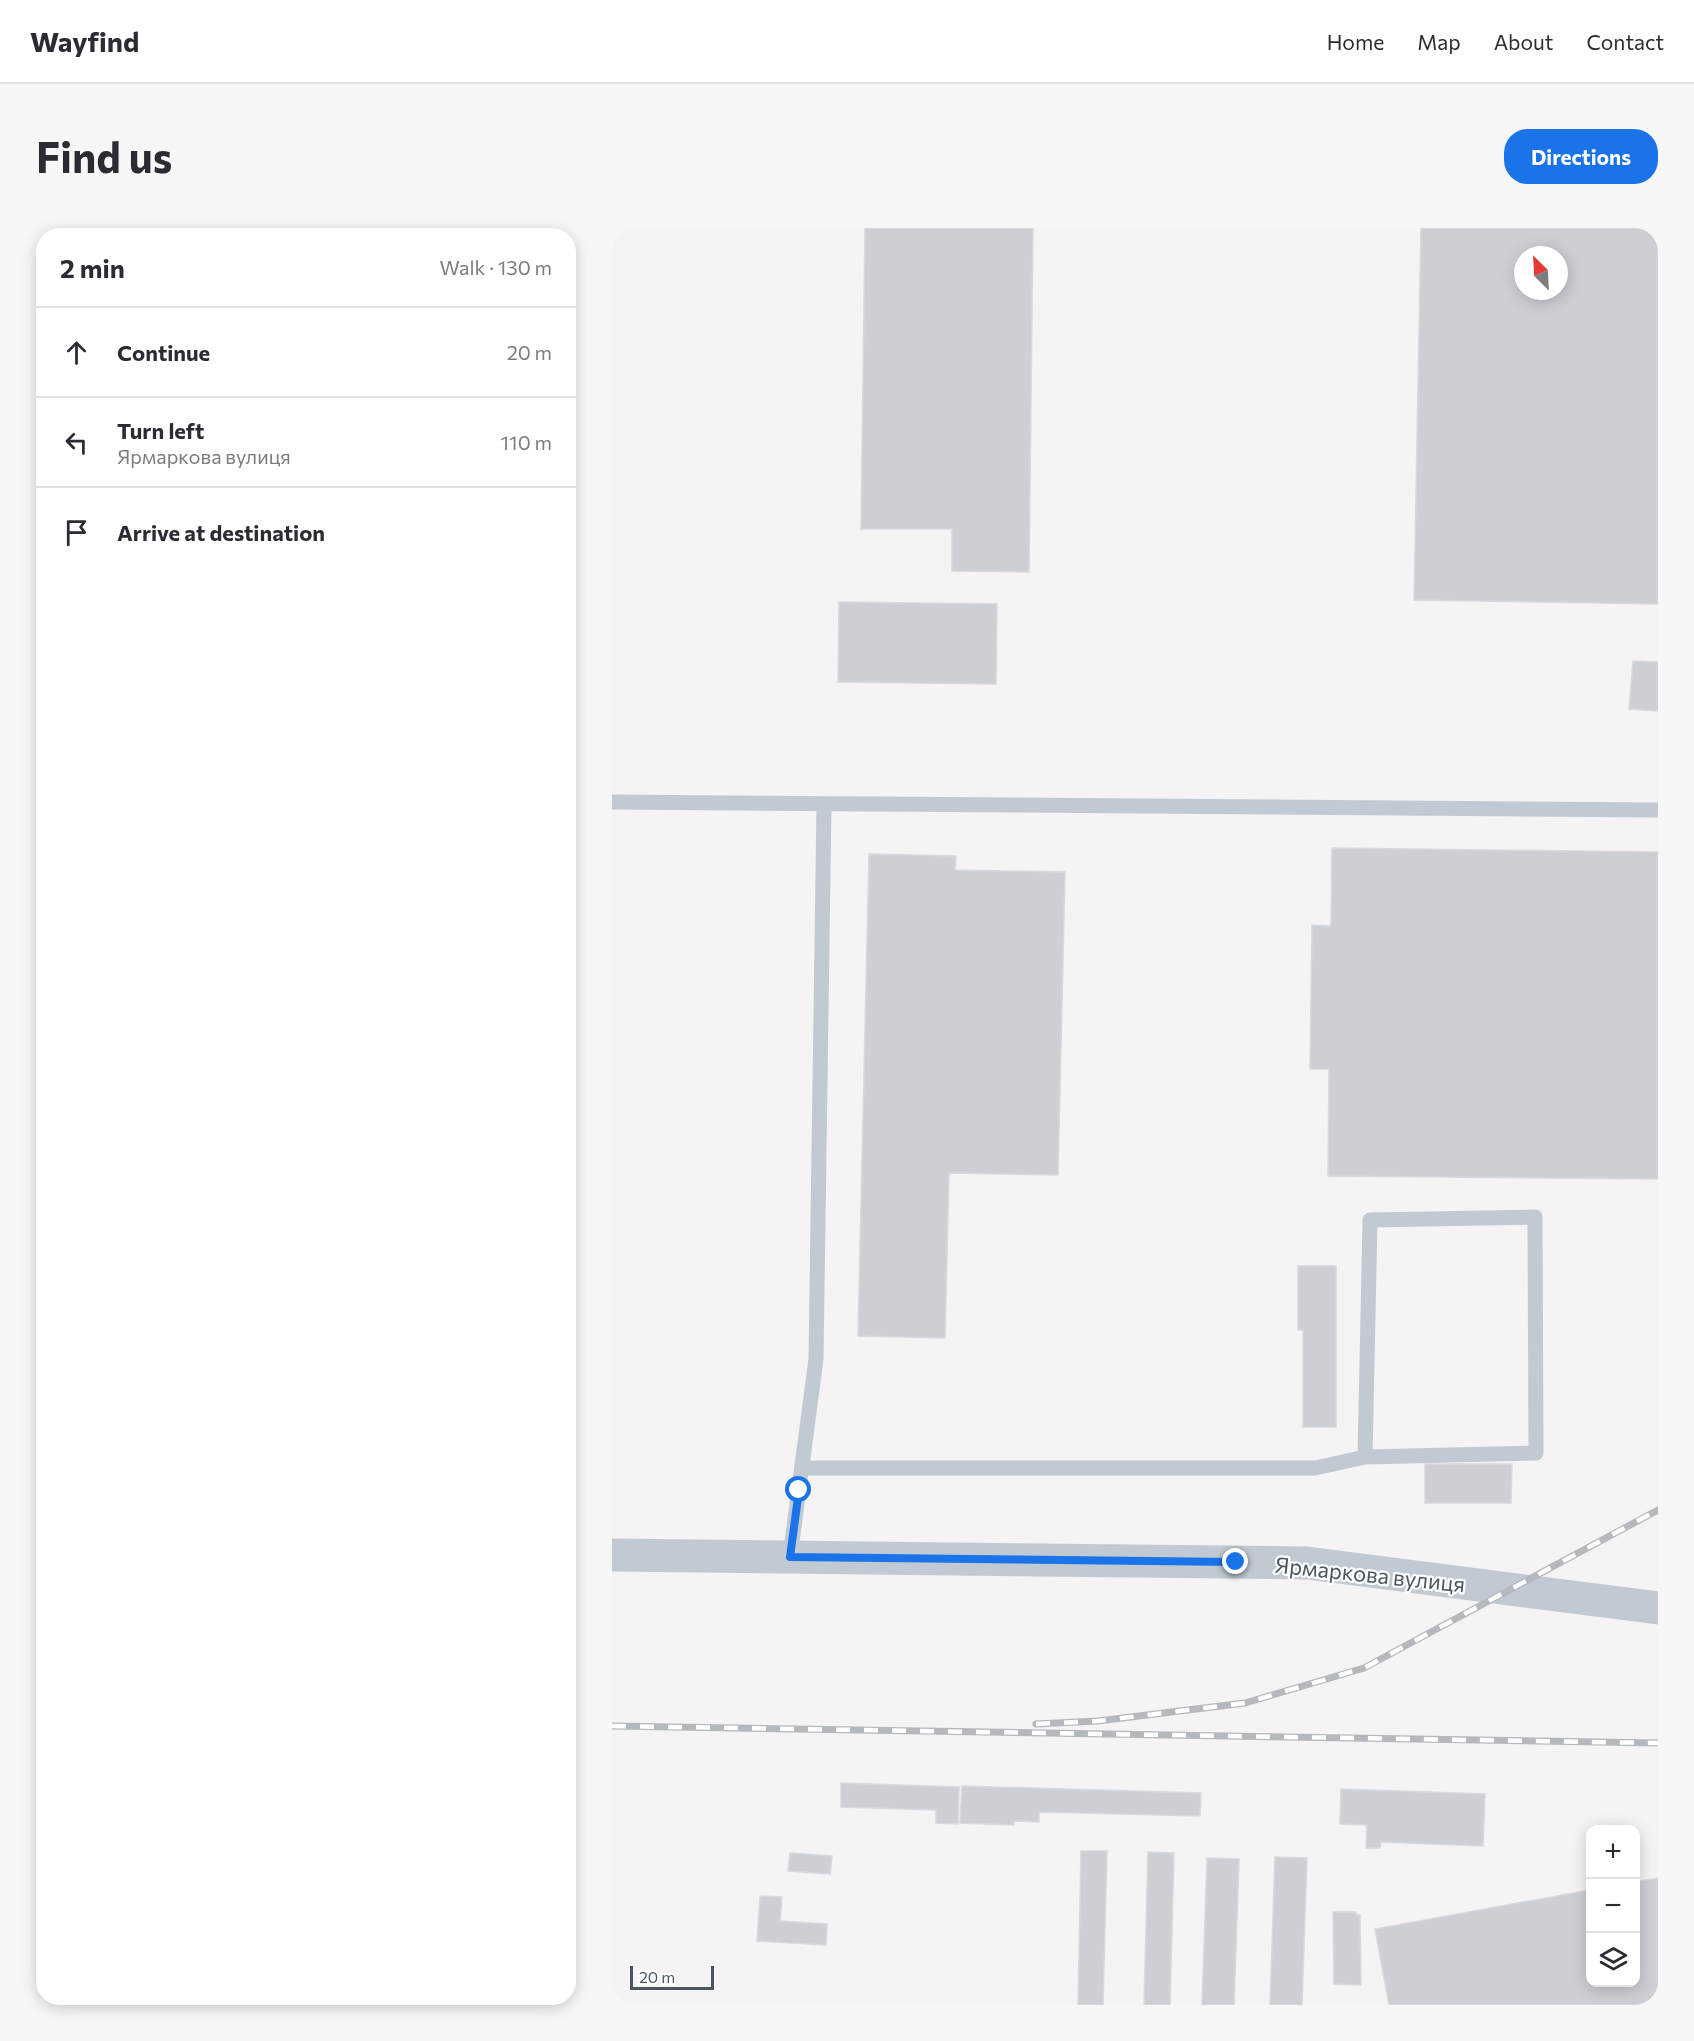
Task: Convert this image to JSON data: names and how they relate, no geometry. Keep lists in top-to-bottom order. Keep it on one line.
{"streets":{"street":["Ярмаркова вулиця"]},"scale_bar":"20 m","north":"top left","page":{"header":"Wayfind","nav":["Home","Map","About","Contact"],"buttons":"Directions","title":"Find us","heading":["2 min","Walk · 130 m"],"list":[["Continue","20 m"],["Turn left","Ярмаркова вулиця","110 m"],"Arrive at destination"],"map_buttons":["+","−"],"scale":"20 m"}}
